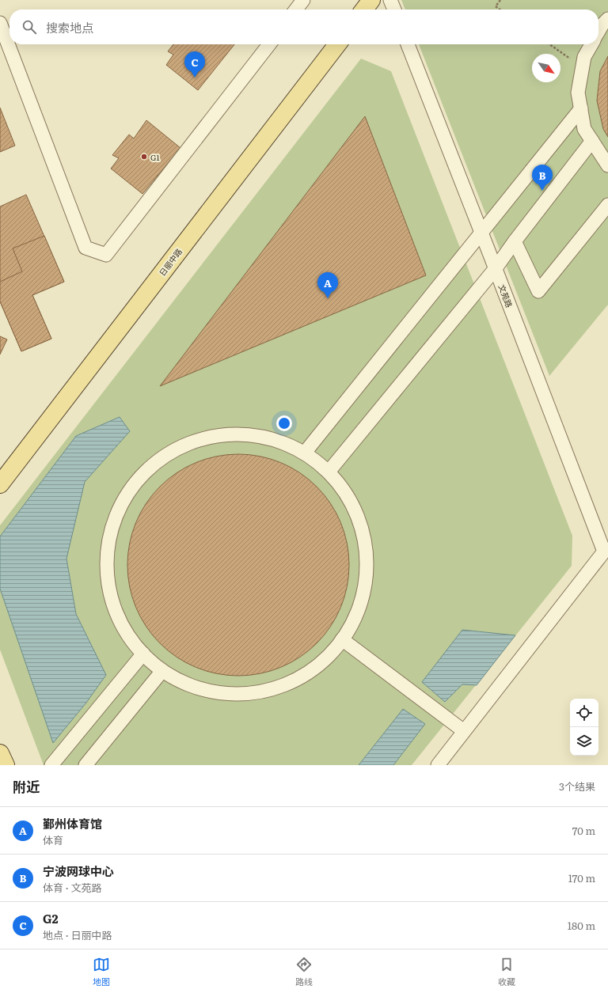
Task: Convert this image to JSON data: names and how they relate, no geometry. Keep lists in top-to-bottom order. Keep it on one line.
{"streets":{"main road":["日丽中路"],"street":["文苑路"]},"places":["G1"],"north":"bottom right","page":{"search":"搜索地点","pins":["C","B","A"],"heading":["附近","3个结果"],"list":[{"mark":"A","name":"鄞州体育馆","note":"体育","value":"70 m"},{"mark":"B","name":"宁波网球中心","note":"体育 · 文苑路","value":"170 m"},{"mark":"C","name":"G2","note":"地点 · 日丽中路","value":"180 m"}],"nav":["地图","路线","收藏"]}}
